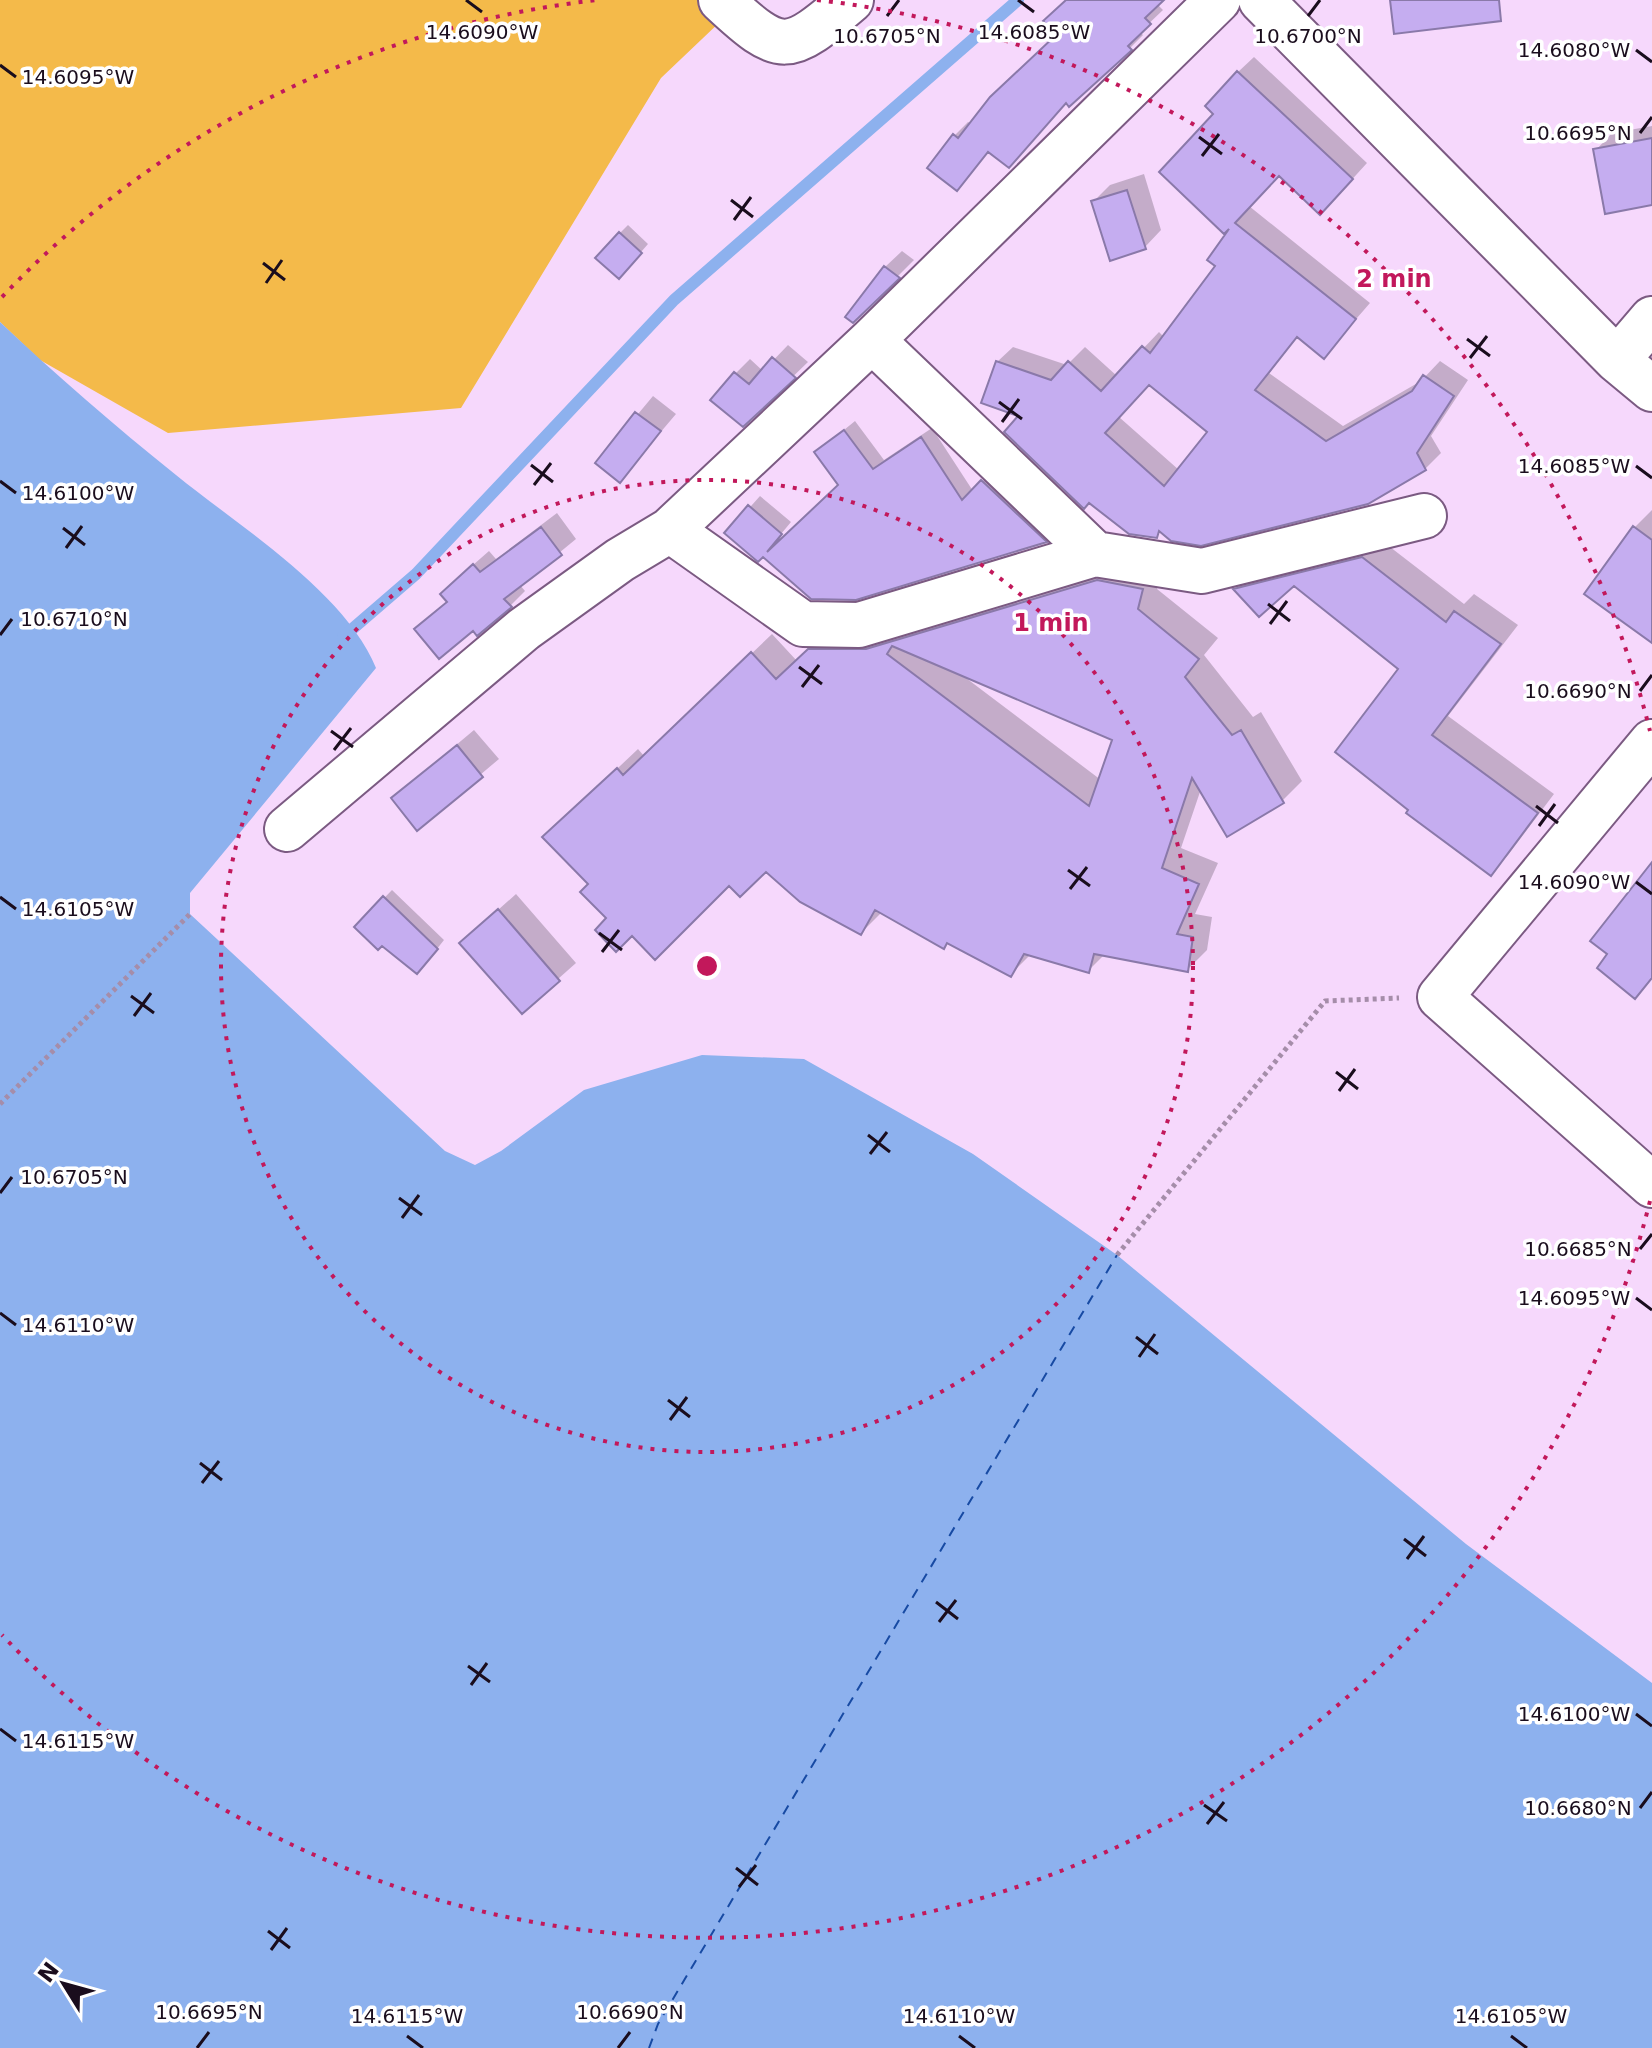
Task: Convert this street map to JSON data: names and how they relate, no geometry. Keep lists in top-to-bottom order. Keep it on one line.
{"north":"top left","coordinates":["14.6090°W","14.6085°W","10.6705°N","10.6700°N","14.6080°W","14.6095°W","10.6695°N","14.6100°W","10.6710°N","10.6690°N","14.6105°W","10.6685°N","14.6110°W","14.6115°W","10.6680°N"],"rings":["2 min","1 min"]}
